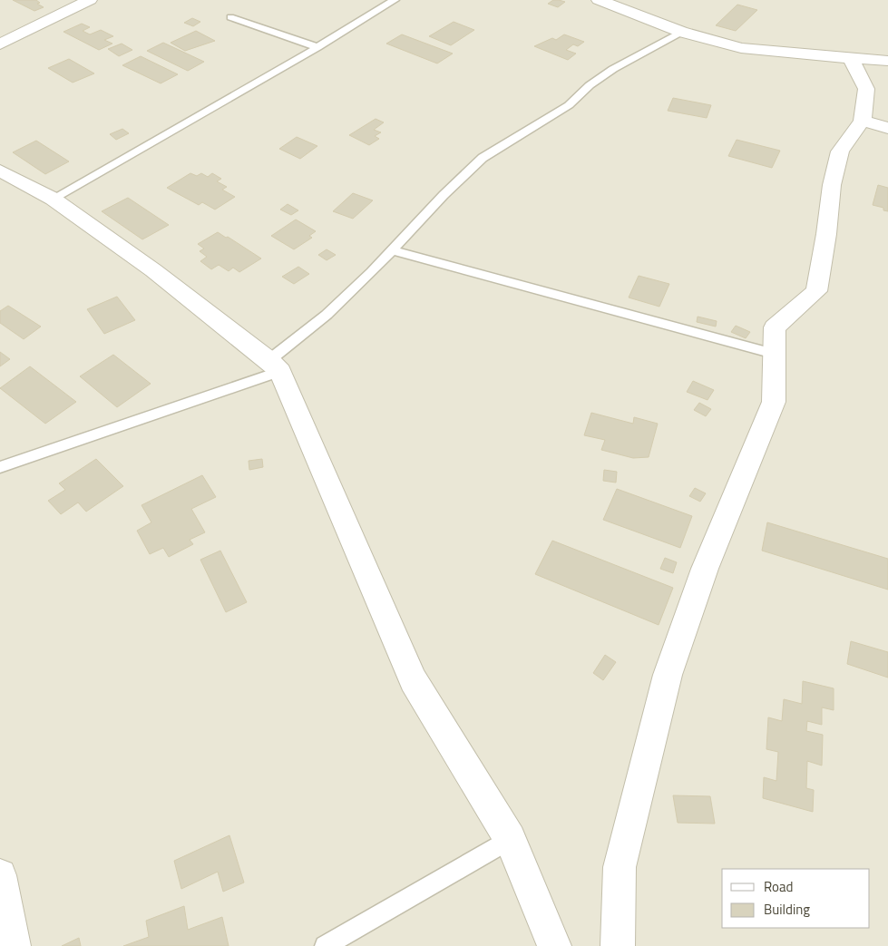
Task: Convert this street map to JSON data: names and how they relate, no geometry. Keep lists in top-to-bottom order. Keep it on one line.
{"legend":["Road","Building"]}
